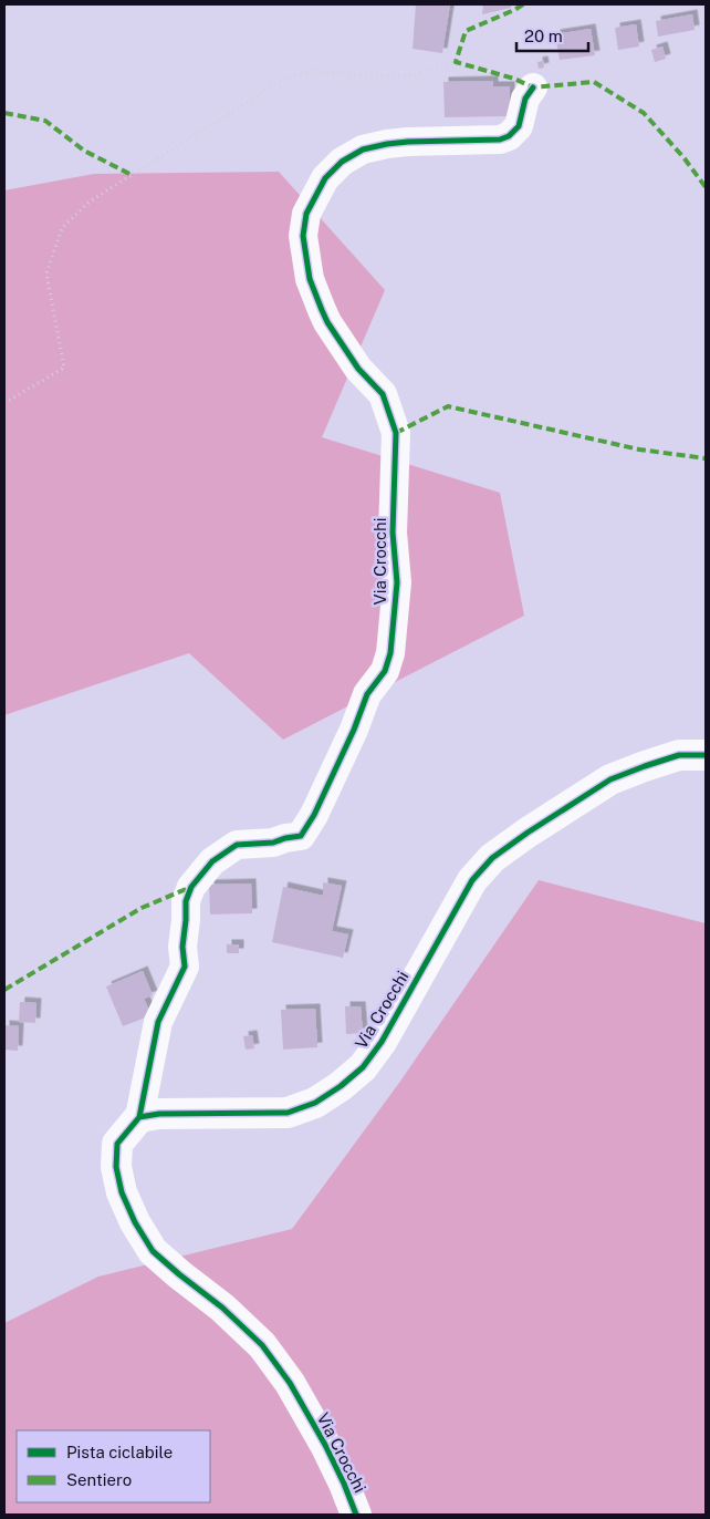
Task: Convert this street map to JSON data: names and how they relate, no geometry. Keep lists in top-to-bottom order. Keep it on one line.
{"streets":{"street":["Via Crocchi"]},"legend":["Pista ciclabile","Sentiero"],"scale_bar":"20 m"}
